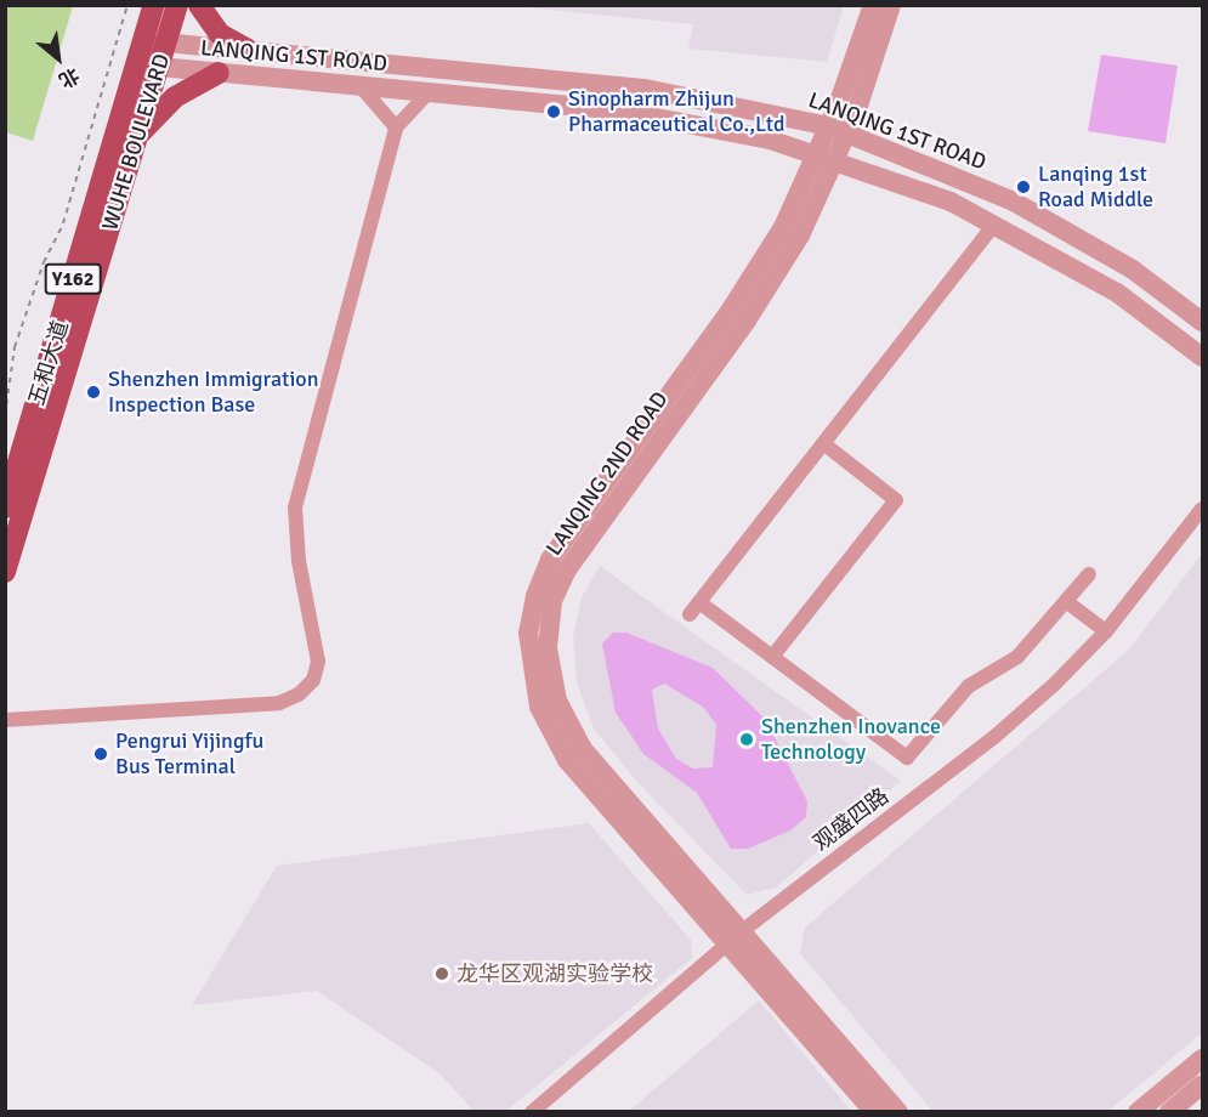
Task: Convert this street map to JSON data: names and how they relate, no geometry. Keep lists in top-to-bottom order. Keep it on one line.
{"streets":{"main road":["WUHE BOULEVARD","Y162","五和大道"],"street":["LANQING 1ST ROAD","LANQING 2ND ROAD","观盛四路"]},"crossings":[["LANQING 1ST ROAD","WUHE BOULEVARD"],["LANQING 1ST ROAD","五和大道"],["LANQING 1ST ROAD","LANQING 2ND ROAD"],["WUHE BOULEVARD","五和大道"],["LANQING 2ND ROAD","观盛四路"]],"places":["Sinopharm Zhijun Pharmaceutical Co.,Ltd","Lanqing 1st Road Middle","Shenzhen Immigration Inspection Base","Shenzhen Inovance Technology","Pengrui Yijingfu Bus Terminal","龙华区观湖实验学校"],"north":"bottom right"}
